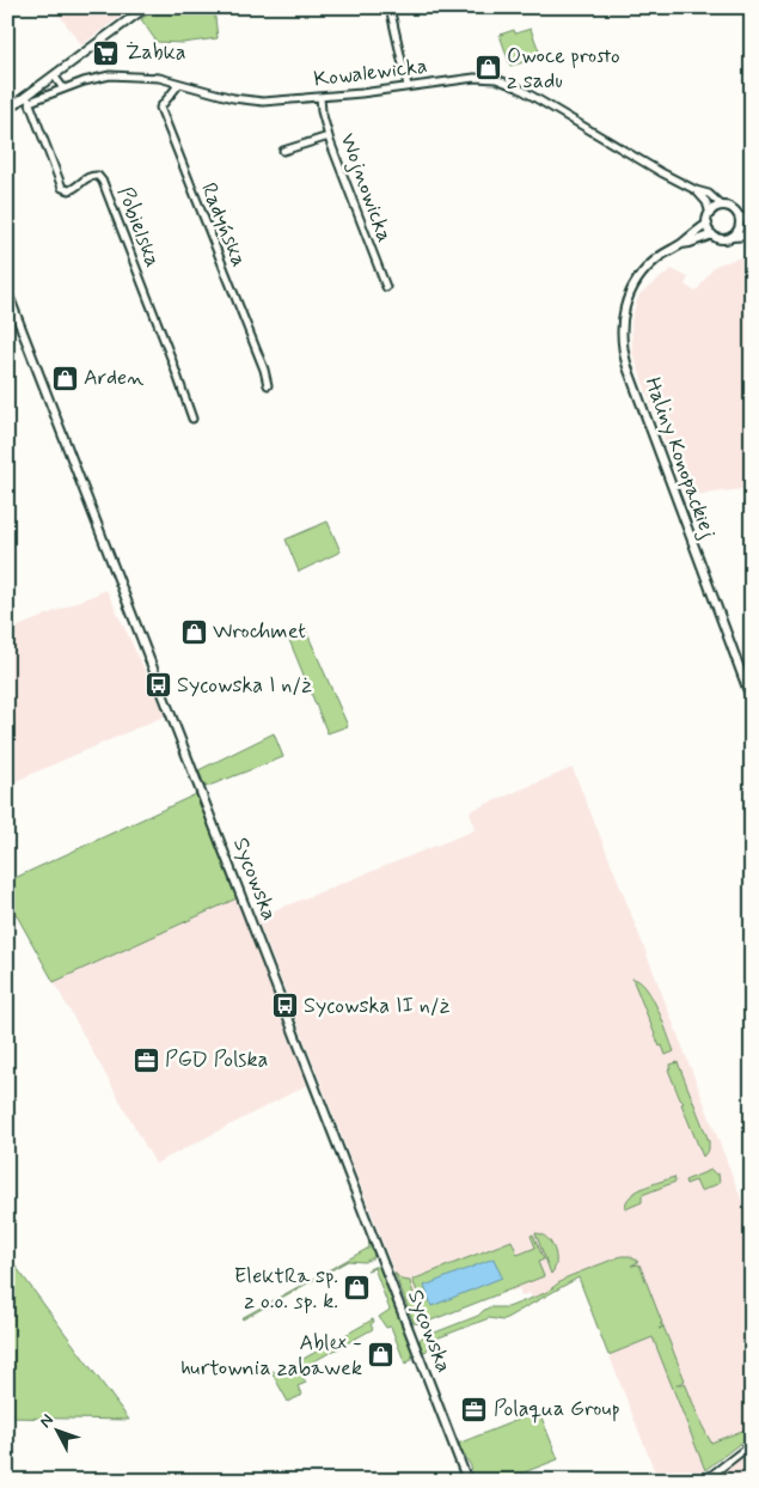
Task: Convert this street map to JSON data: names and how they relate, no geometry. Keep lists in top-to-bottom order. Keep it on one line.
{"streets":{"street":["Kowalewicka","Wojnowicka","Radyńska","Pobielska","Haliny Konopackiej","Sycowska"]},"crossings":[["Kowalewicka","Wojnowicka"],["Kowalewicka","Radyńska"],["Kowalewicka","Pobielska"],["Kowalewicka","Haliny Konopackiej"]],"places":{"supermarket":["Żabka"],"shop":["Owoce prosto z sadu","Arden","Wrochmet","ElektRa sp. z o.o. sp. k.","Ablex - hurtownia zabawek"],"bus stop":["Sycowska I n/ż","Sycowska II n/ż"],"office":["PGD Polska","Polaqua Group"]},"north":"top left"}
